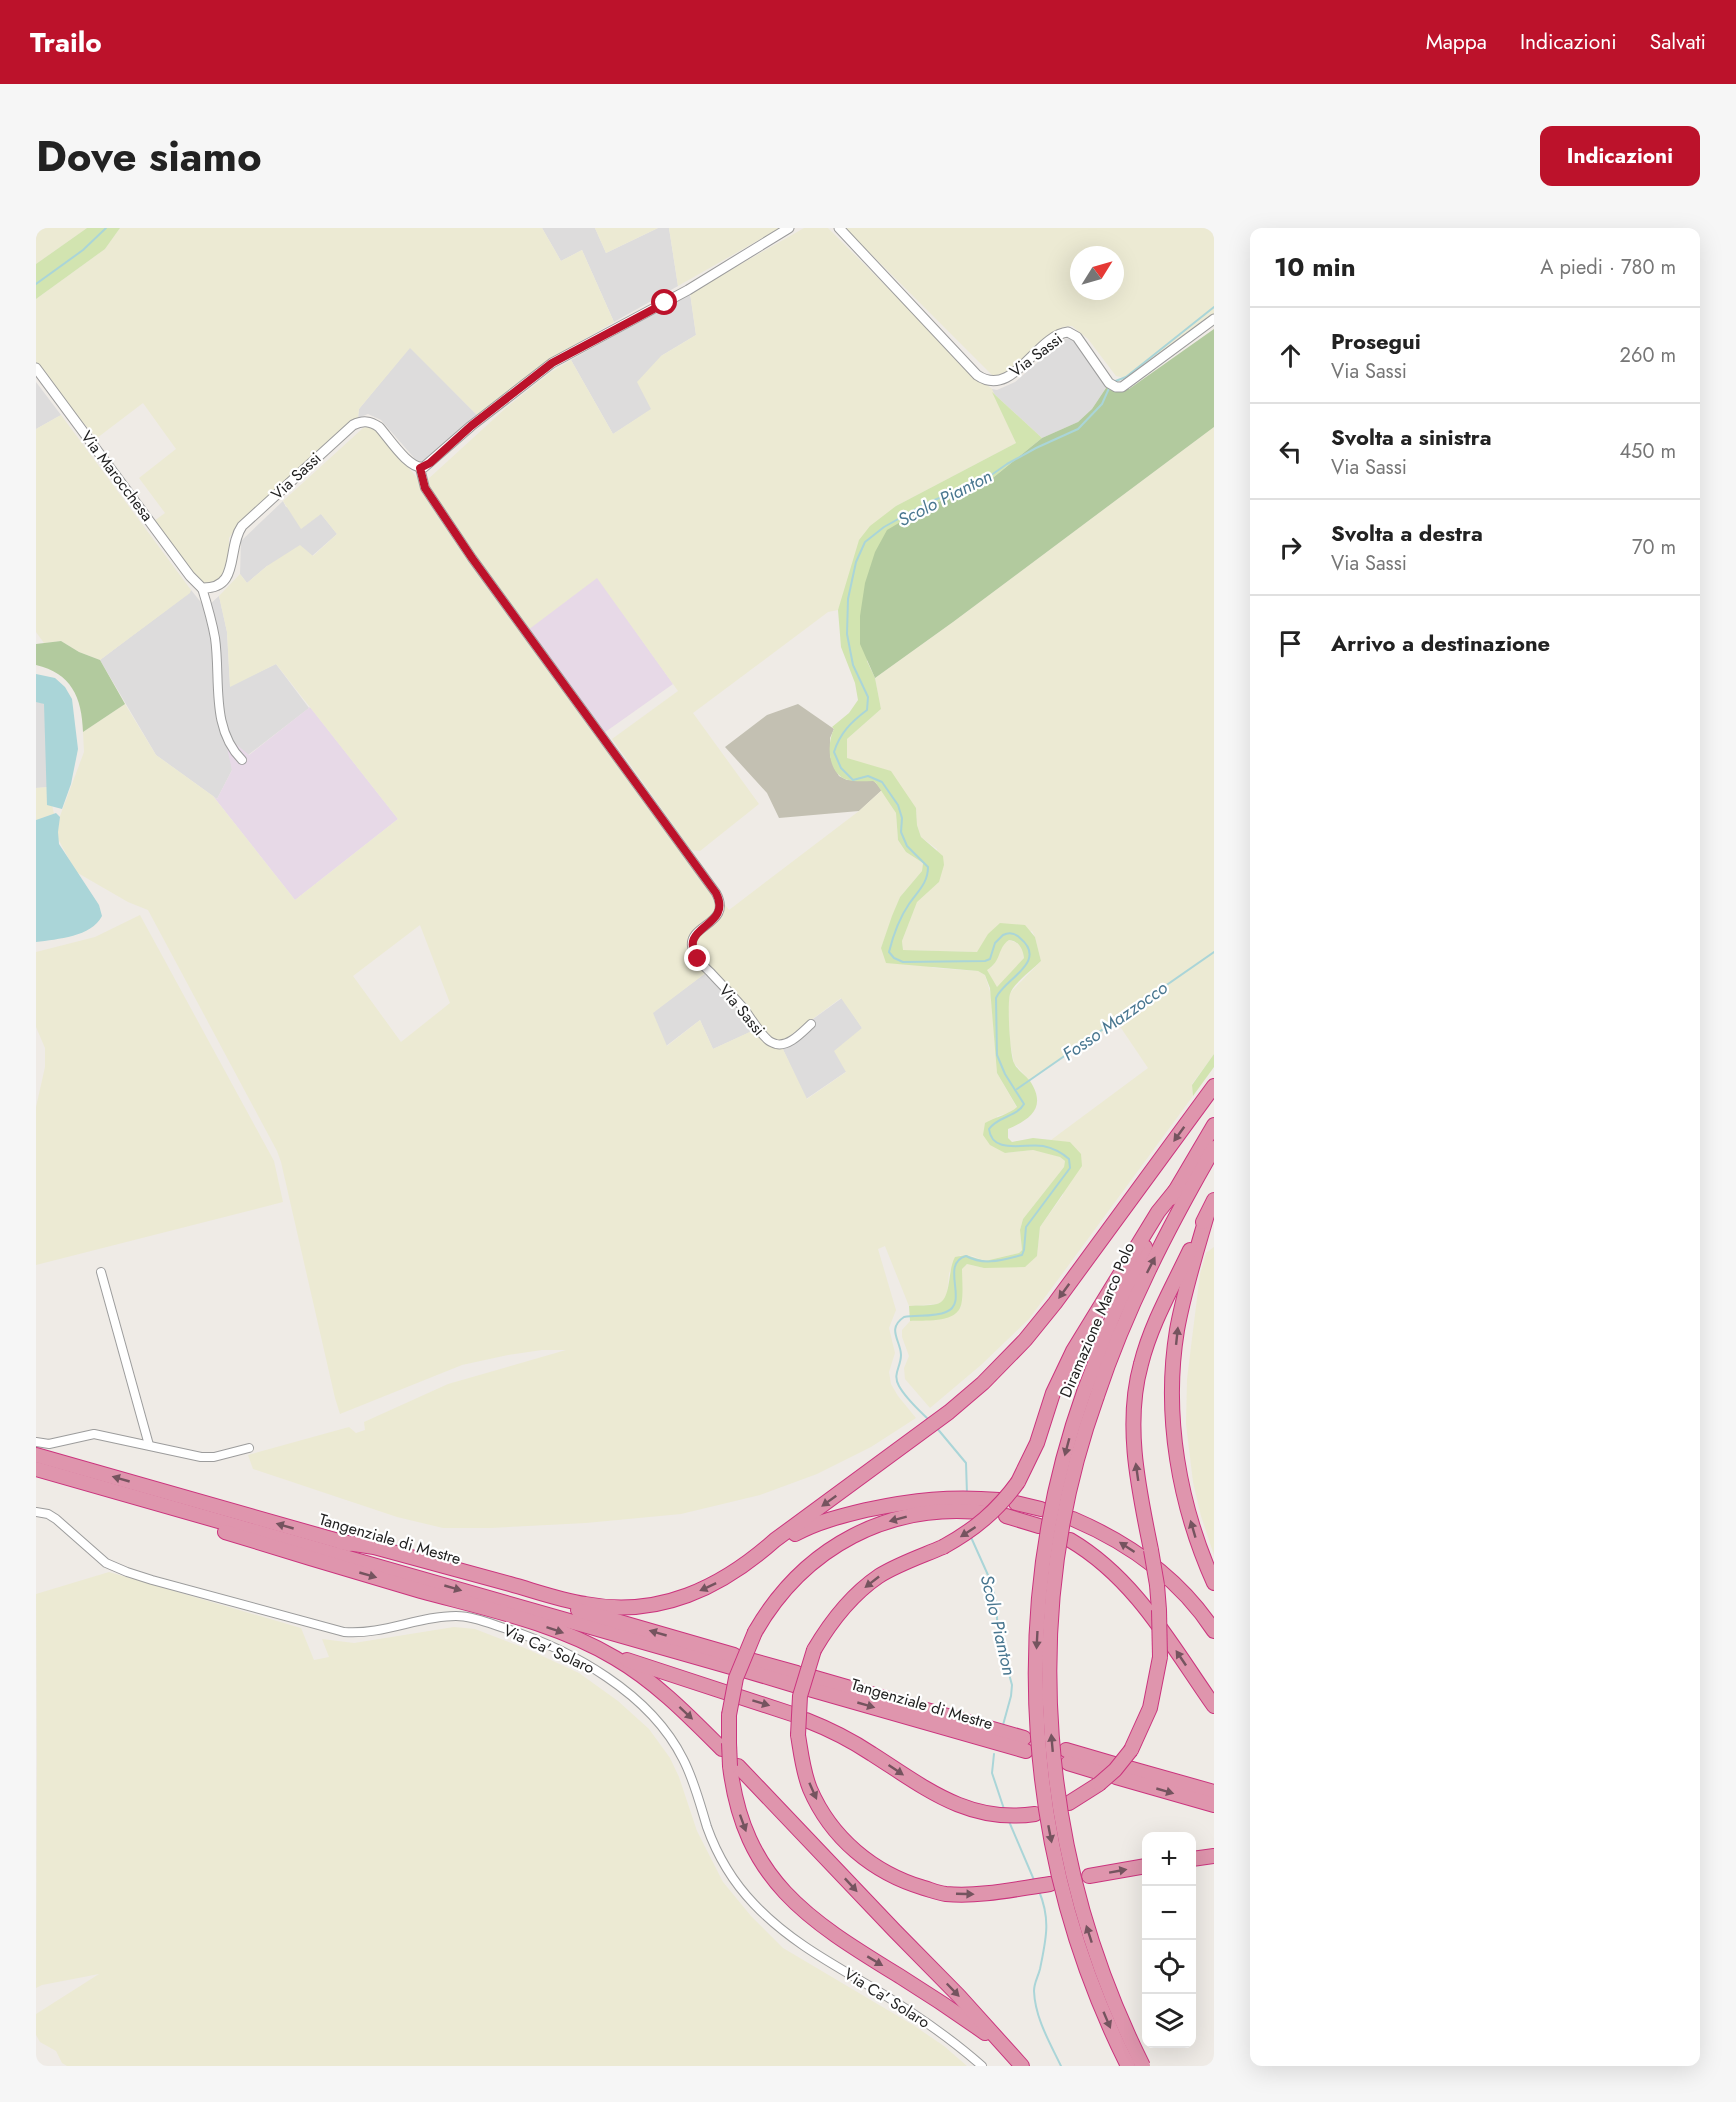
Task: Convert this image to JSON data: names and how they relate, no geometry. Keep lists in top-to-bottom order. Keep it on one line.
{"streets":{"highway":["Diramazione Marco Polo","Tangenziale di Mestre"],"street":["Via Sassi","Via Marocchesa","Via Ca' Solaro"]},"crossings":[["Via Sassi","Via Marocchesa"]],"water":["Scolo Pianton","Fosso Mazzocco"],"north":"top right","page":{"header":"Trailo","nav":["Mappa","Indicazioni","Salvati"],"title":"Dove siamo","buttons":"Indicazioni","heading":["10 min","A piedi · 780 m"],"list":[["Prosegui","Via Sassi","260 m"],["Svolta a sinistra","Via Sassi","450 m"],["Svolta a destra","Via Sassi","70 m"],"Arrivo a destinazione"],"map_buttons":["+","−"]}}
